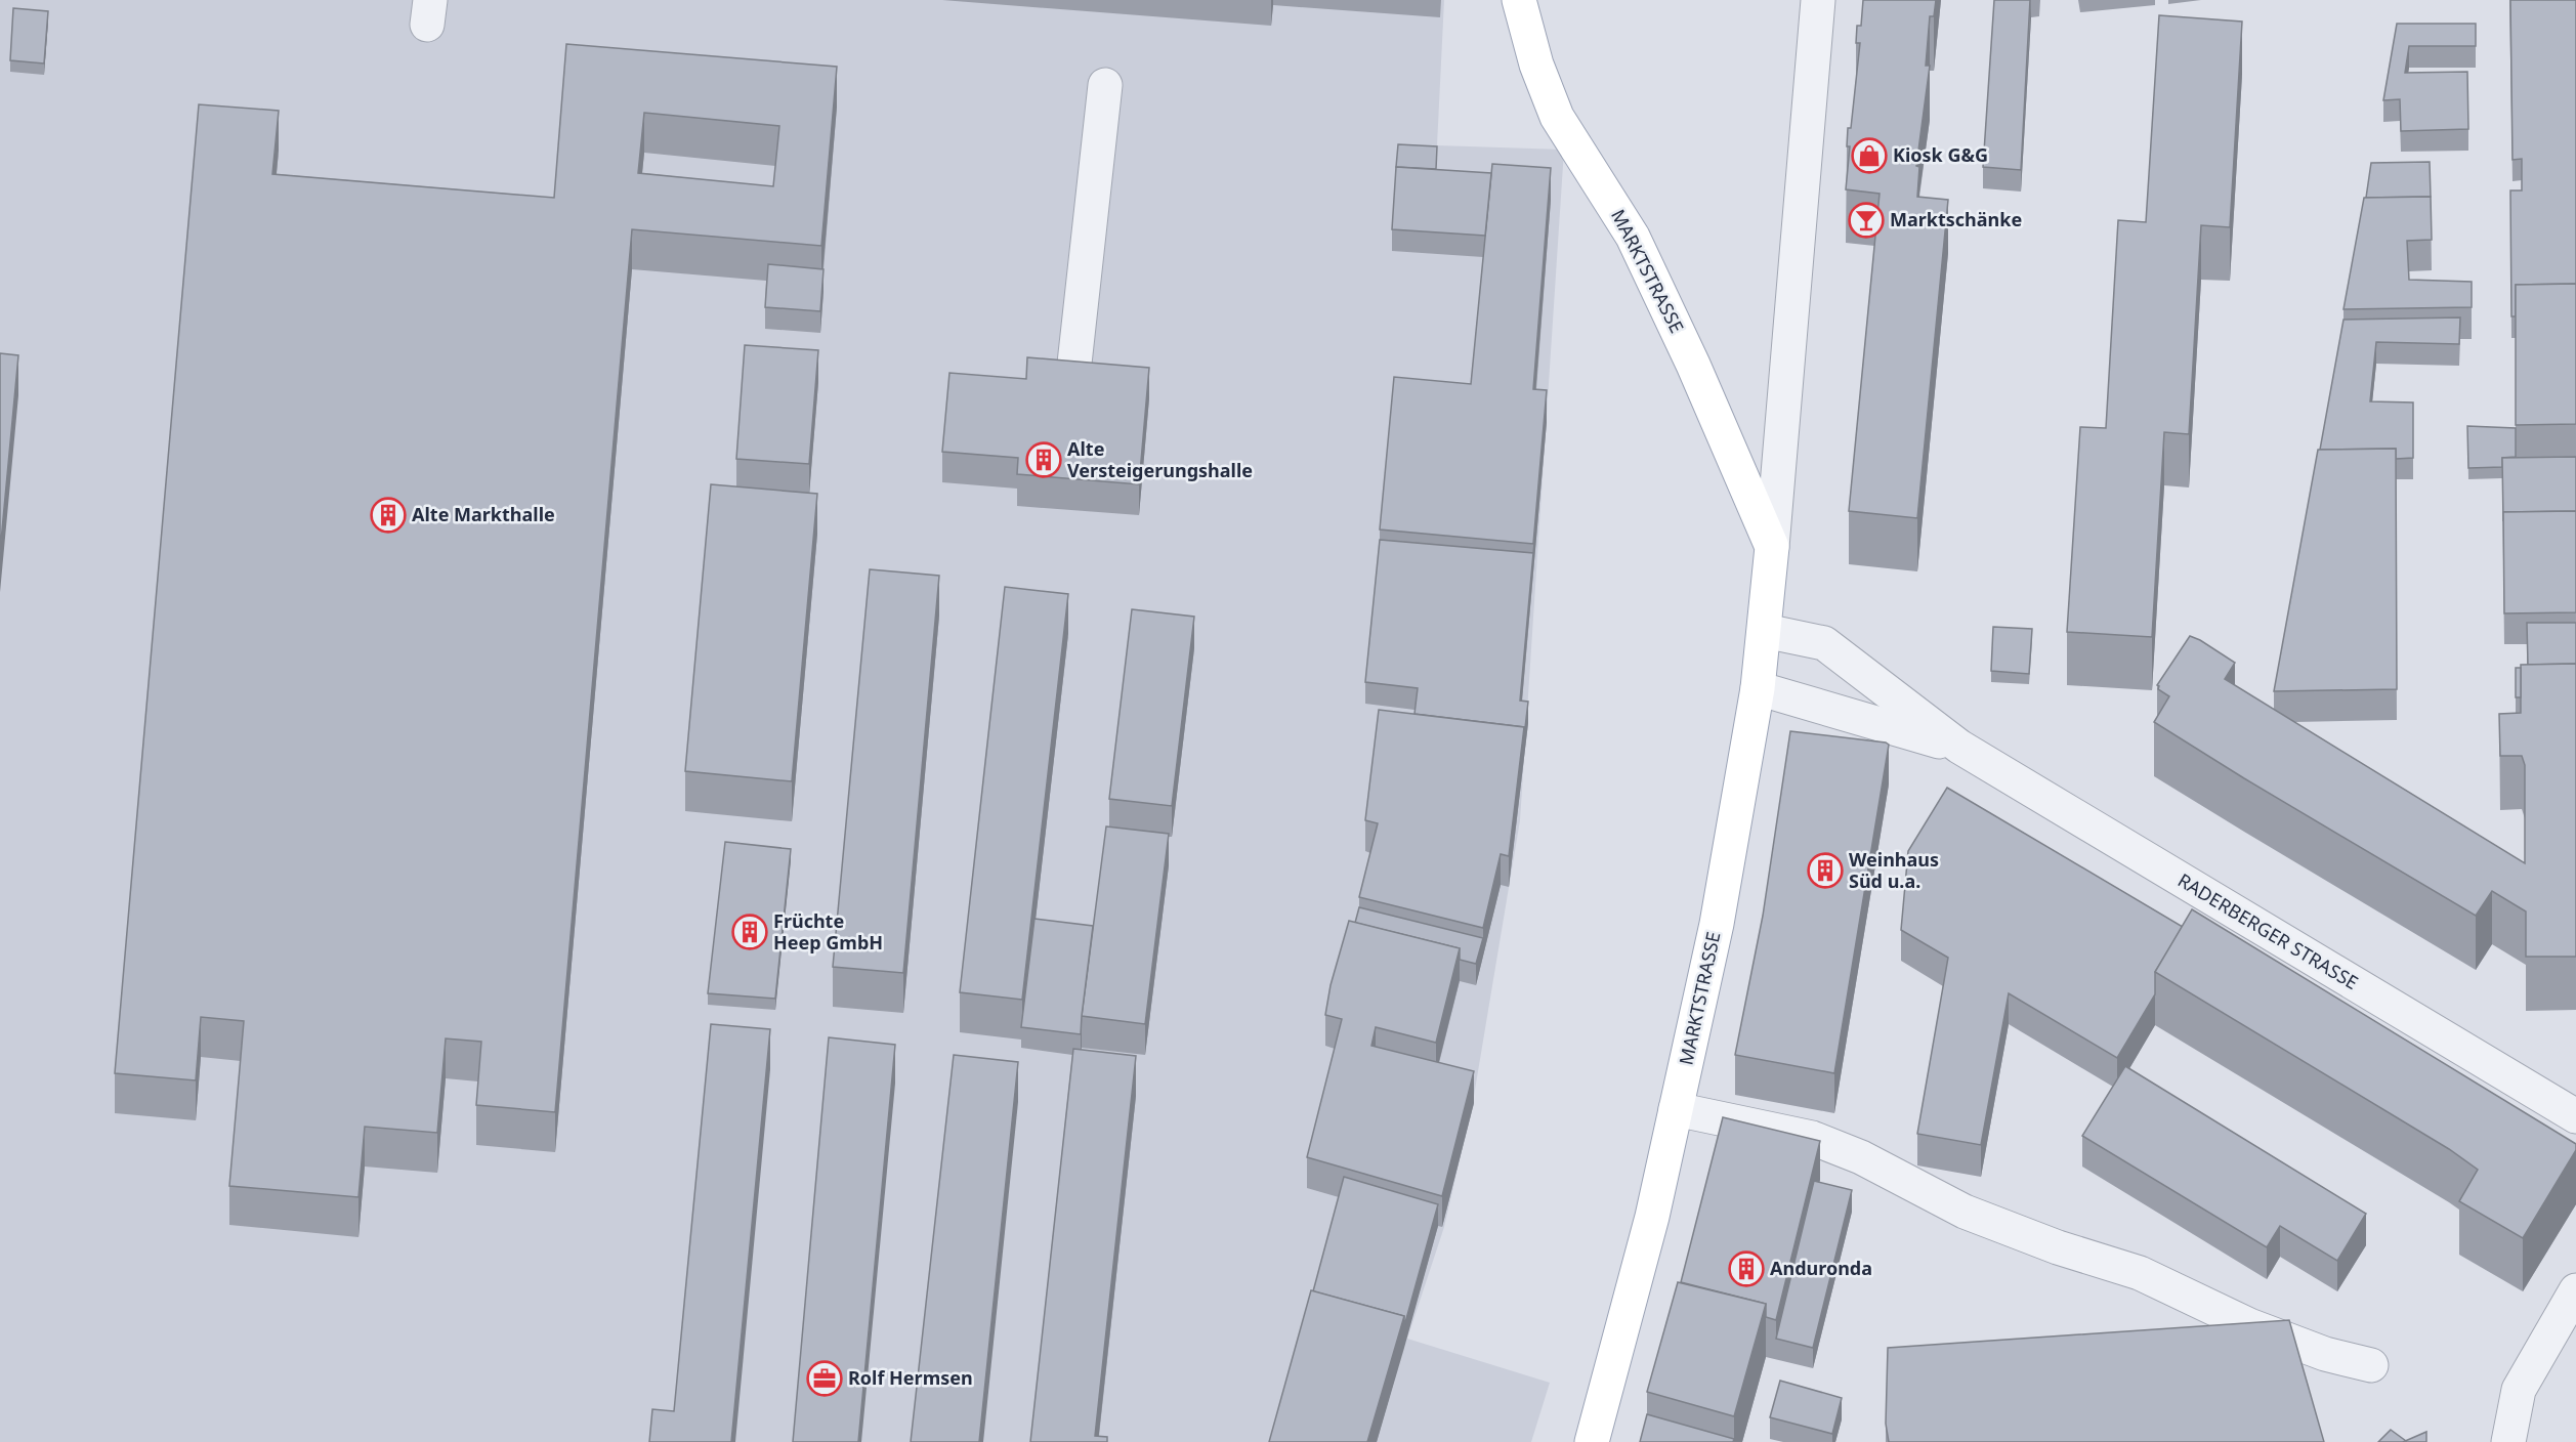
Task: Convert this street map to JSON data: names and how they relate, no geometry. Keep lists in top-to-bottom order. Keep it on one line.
{"streets":{"main road":["MARKTSTRASSE"],"street":["RADERBERGER STRASSE"]},"crossings":[["MARKTSTRASSE","RADERBERGER STRASSE"]],"places":{"shop":["Kiosk G&G"],"bar":["Marktschänke"],"building":["Alte Versteigerungshalle","Alte Markthalle","Weinhaus Süd u.a.","Früchte Heep GmbH","Anduronda"],"office":["Rolf Hermsen"]}}
